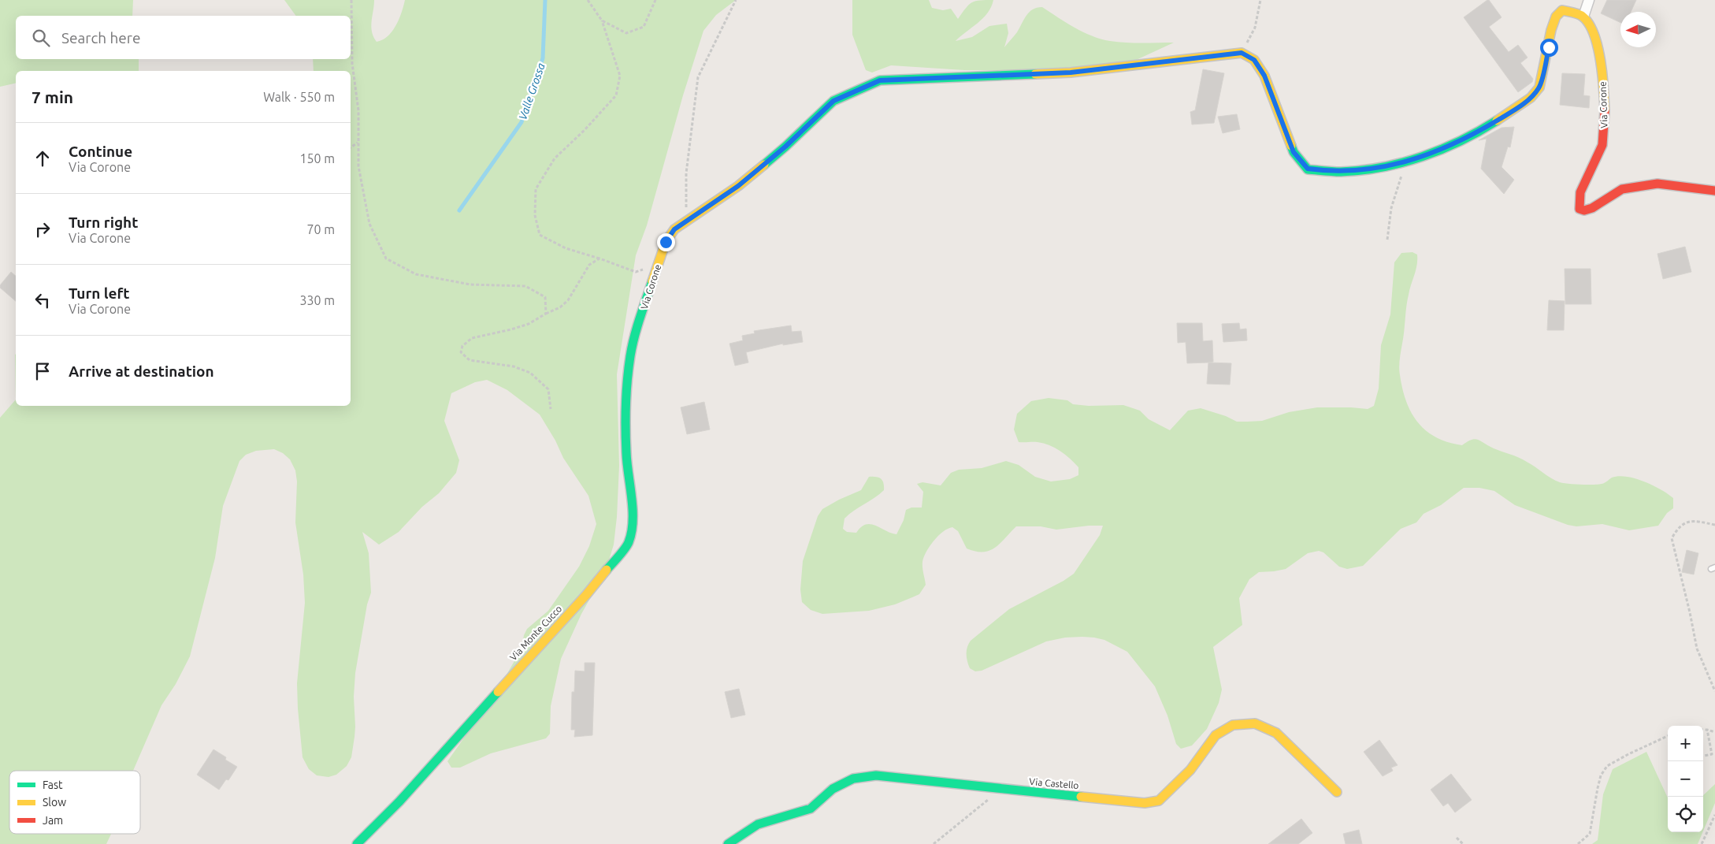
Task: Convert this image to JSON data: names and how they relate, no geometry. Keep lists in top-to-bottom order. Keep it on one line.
{"streets":{"street":["Via Corone","Via Monte Cucco","Via Castello"]},"crossings":[["Via Corone","Via Monte Cucco"]],"water":["Valle Grossa"],"legend":["Fast","Slow","Jam"],"north":"left","page":{"search":"Search here","heading":["7 min","Walk · 550 m"],"list":[["Continue","Via Corone","150 m"],["Turn right","Via Corone","70 m"],["Turn left","Via Corone","330 m"],"Arrive at destination"],"map_buttons":["+","−"]}}
